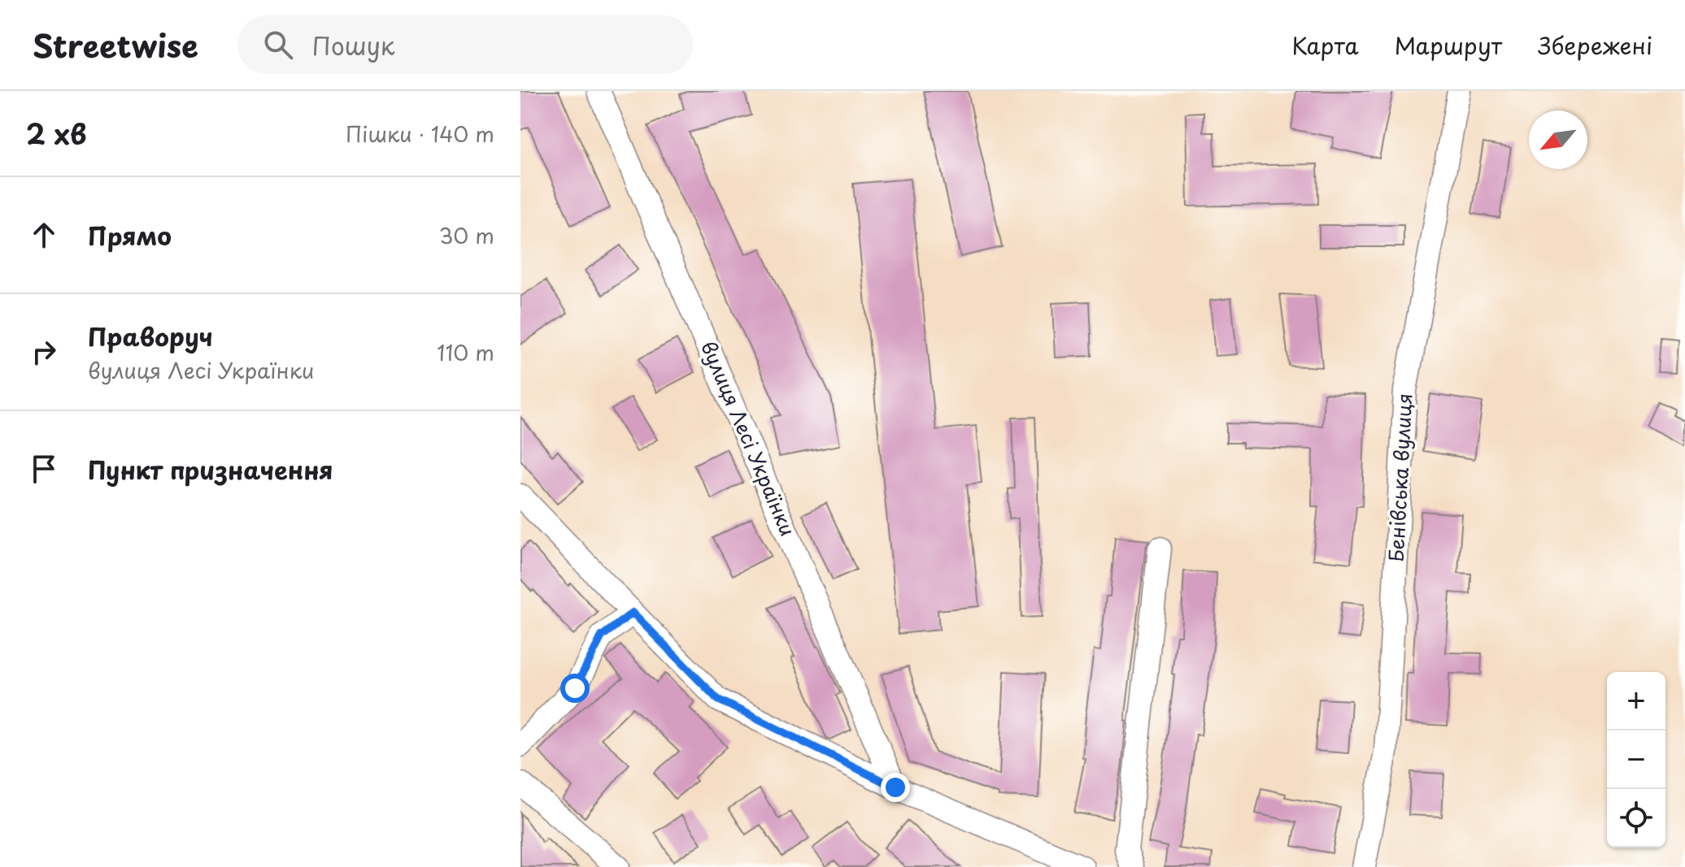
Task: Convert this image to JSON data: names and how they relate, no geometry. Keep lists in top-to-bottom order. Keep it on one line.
{"streets":{"street":["вулиця Лесі Українки","Бенівська вулиця"]},"north":"bottom left","page":{"header":"Streetwise","search":"Пошук","nav":["Карта","Маршрут","Збережені"],"heading":["2 хв","Пішки · 140 m"],"list":[["Прямо","30 m"],["Праворуч","вулиця Лесі Українки","110 m"],"Пункт призначення"],"map_buttons":["+","−"]}}
